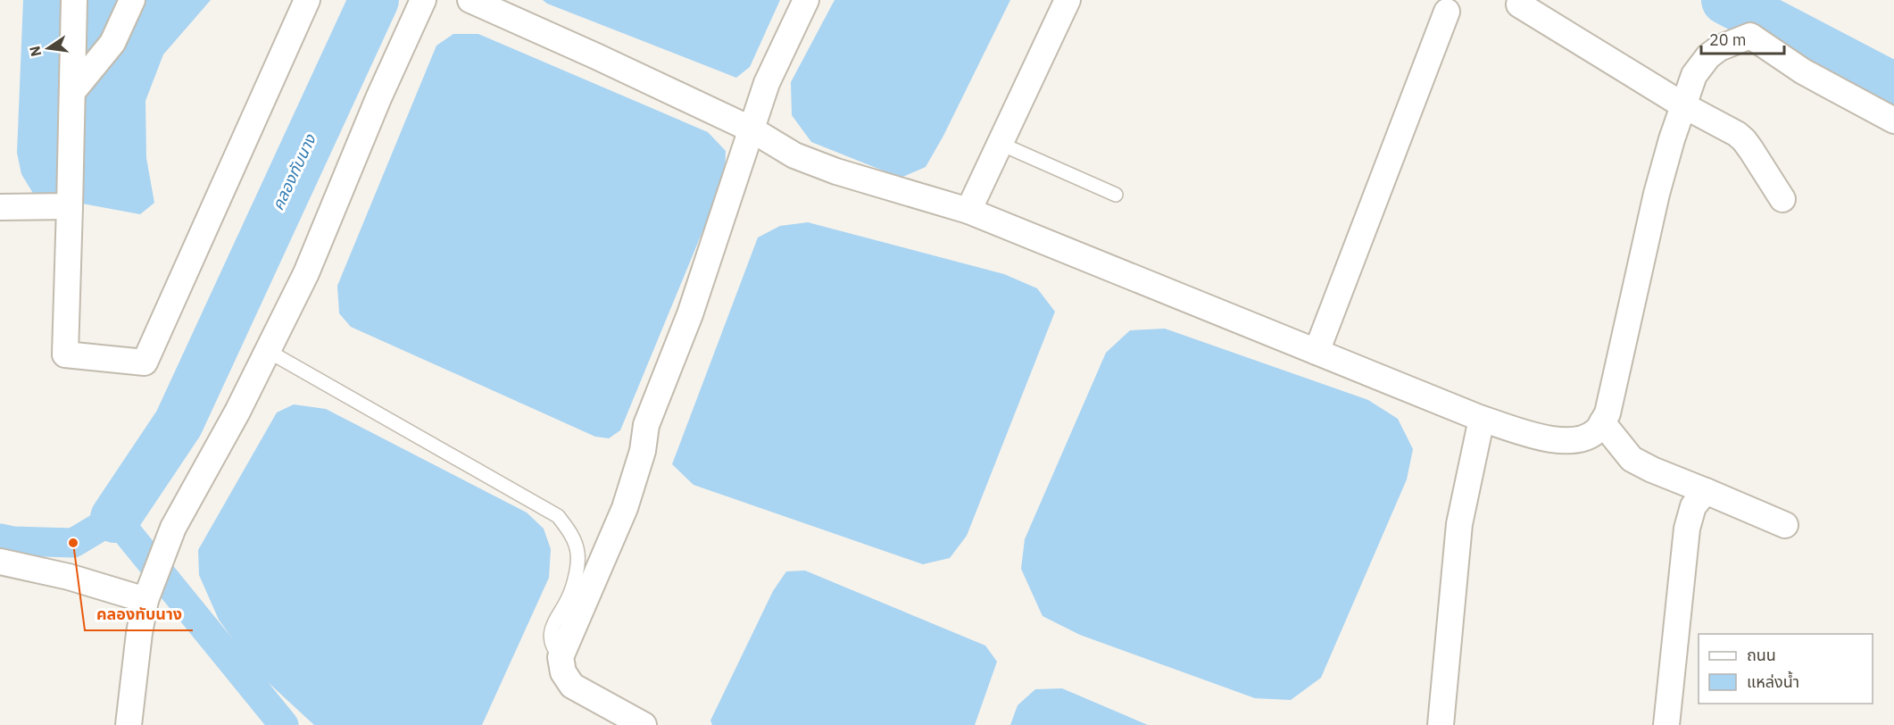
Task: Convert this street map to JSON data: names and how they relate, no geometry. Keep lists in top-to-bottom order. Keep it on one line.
{"water":["คลองทับนาง"],"places":["คลองทับนาง"],"legend":["ถนน","แหล่งน้ำ"],"scale_bar":"20 m","north":"left"}
